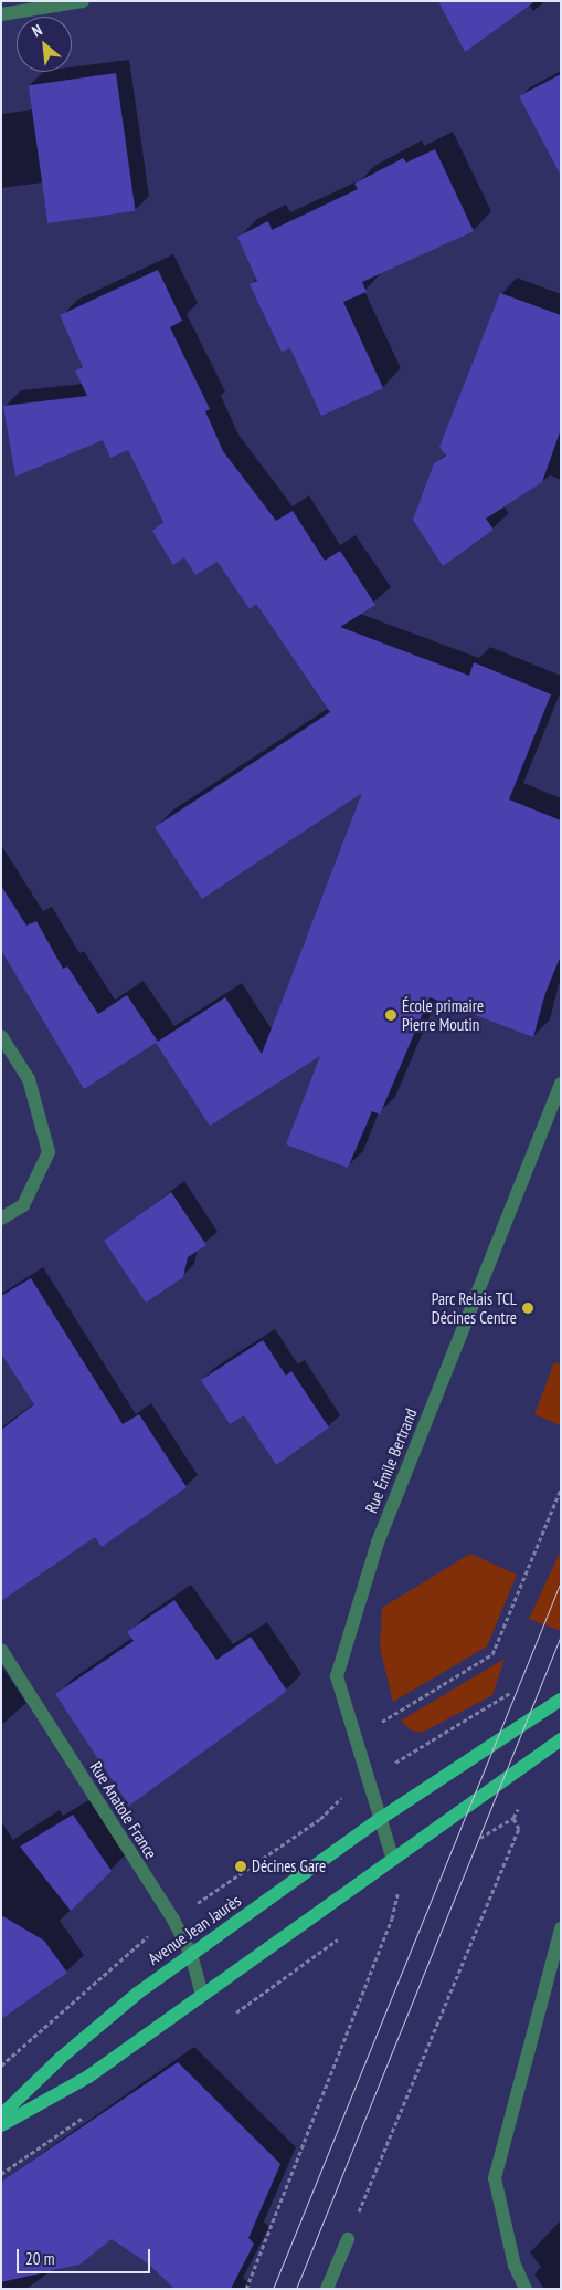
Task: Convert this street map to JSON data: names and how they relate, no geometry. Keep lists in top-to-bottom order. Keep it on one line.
{"streets":{"main road":["Avenue Jean Jaurès"],"street":["Rue Émile Bertrand","Rue Anatole France"]},"crossings":[["Rue Émile Bertrand","Avenue Jean Jaurès"],["Rue Anatole France","Avenue Jean Jaurès"]],"places":["École primaire Pierre Moutin","Parc Relais TCL Décines Centre","Décines Gare"],"scale_bar":"20 m","north":"top left"}
